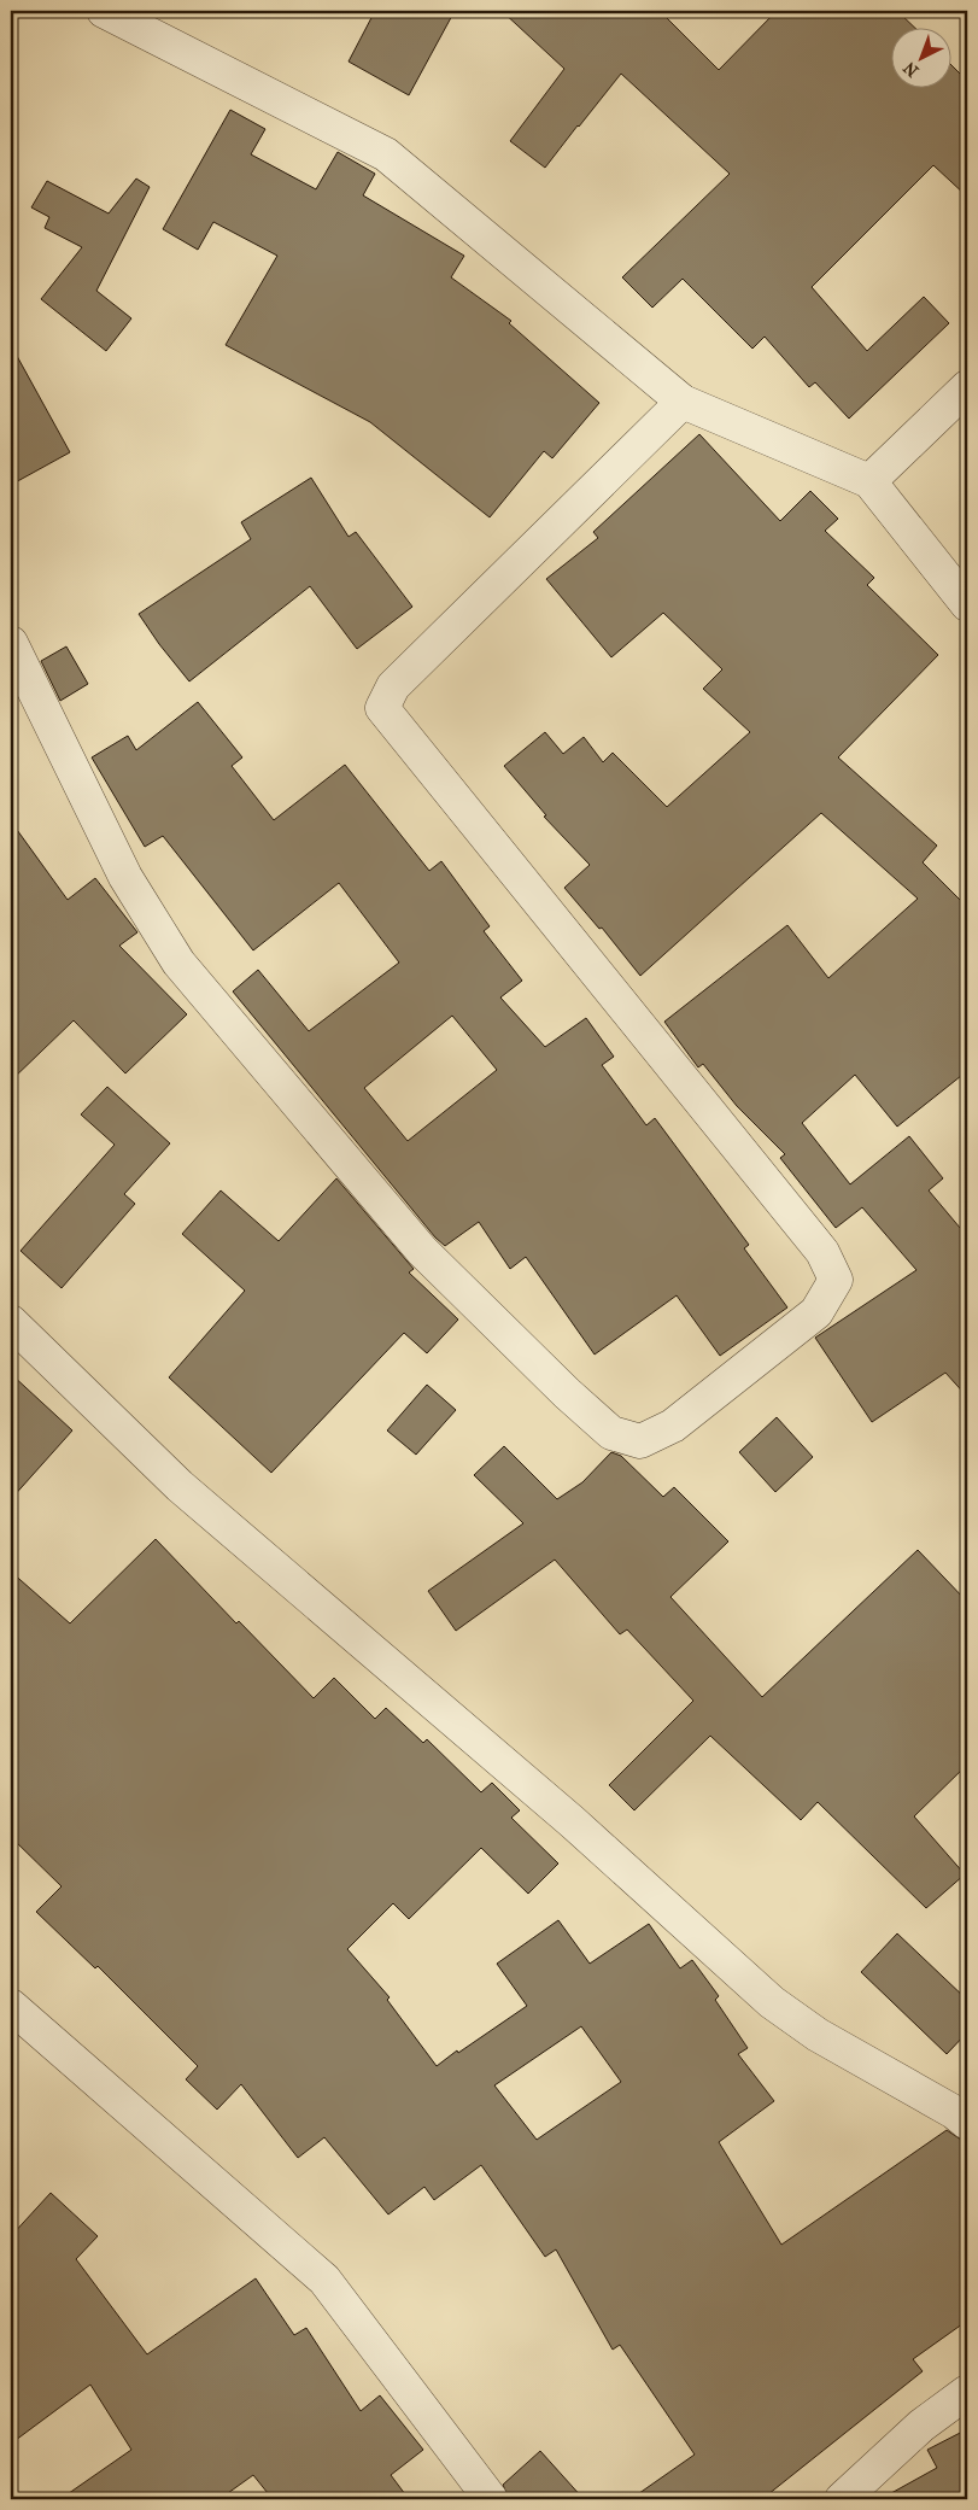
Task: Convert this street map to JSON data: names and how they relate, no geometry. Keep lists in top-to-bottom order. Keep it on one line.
{"north":"bottom left"}
